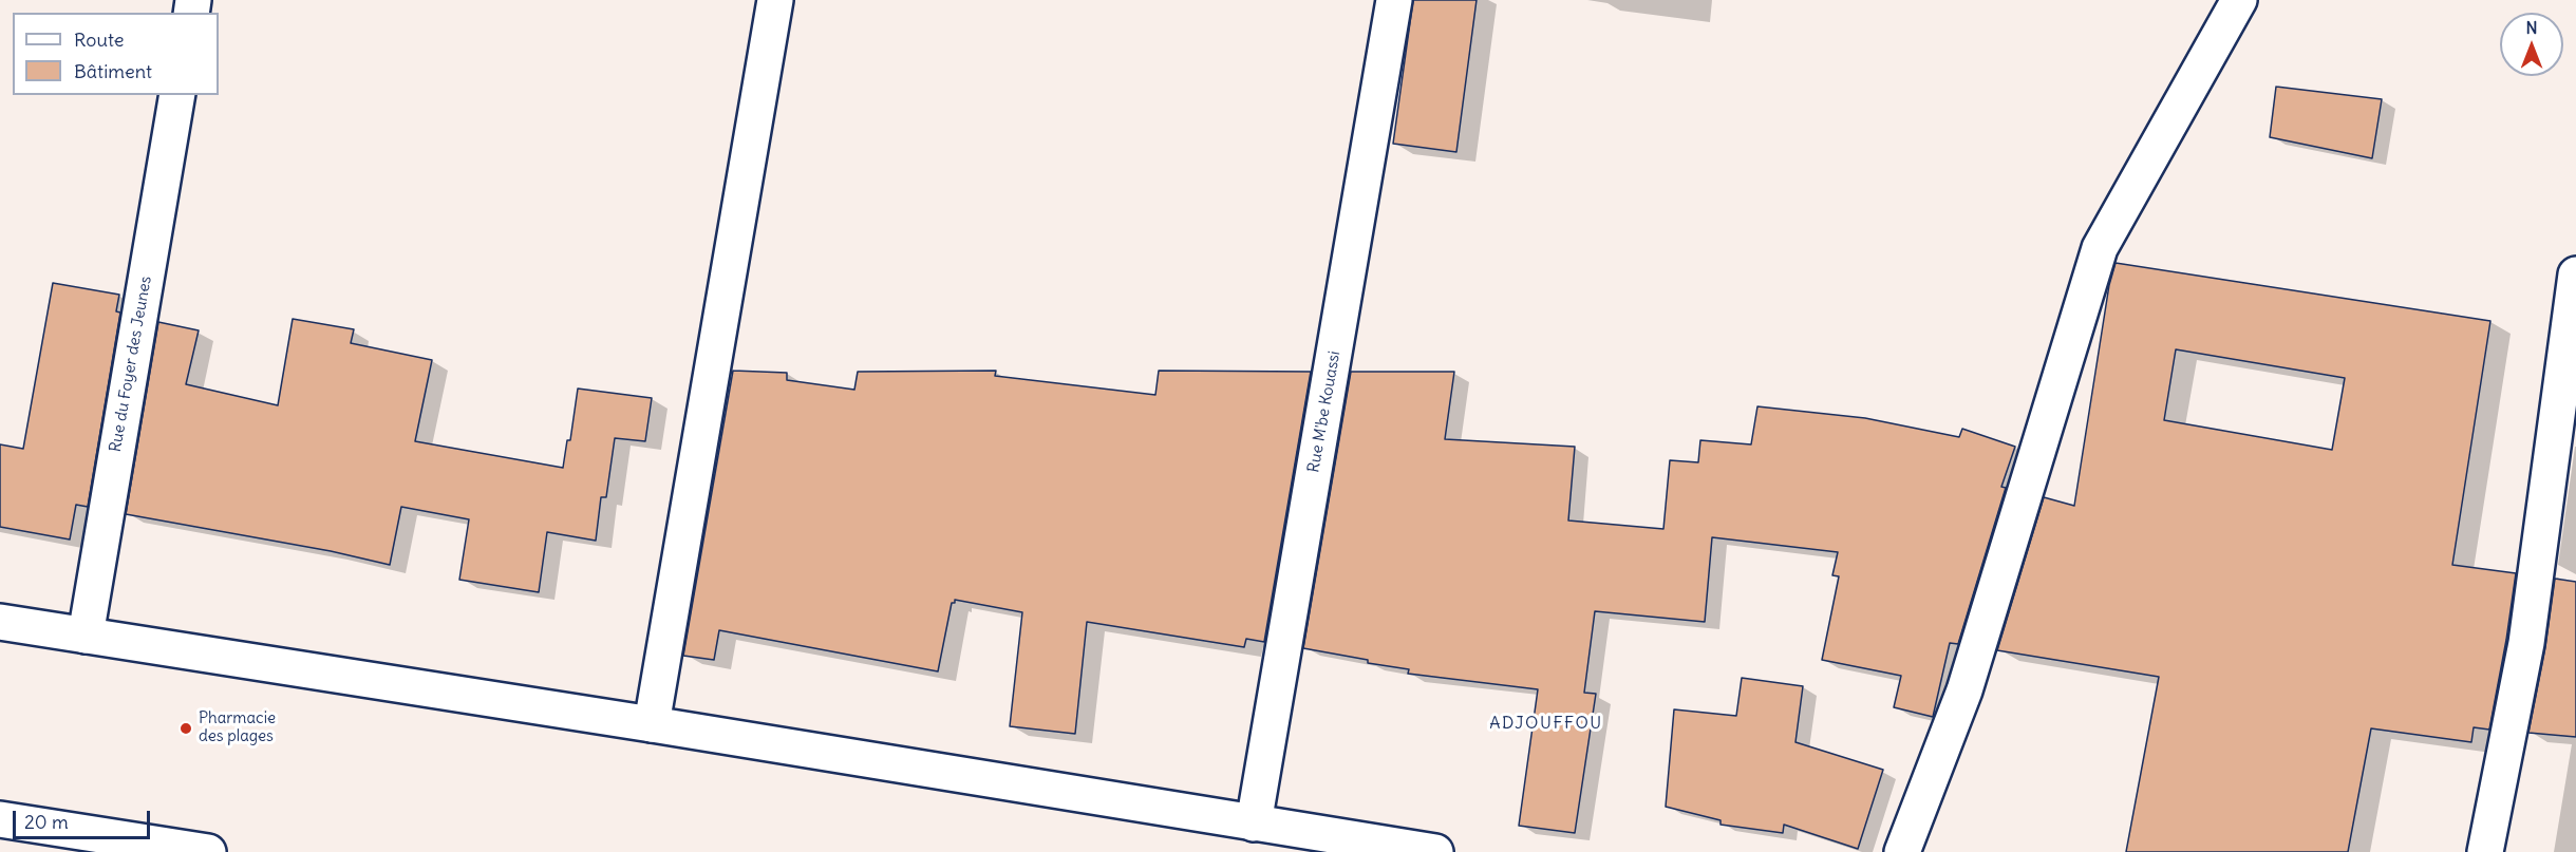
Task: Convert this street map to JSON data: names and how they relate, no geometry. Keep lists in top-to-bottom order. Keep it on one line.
{"streets":{"main road":["Rue du Foyer des Jeunes","Rue M'be Kouassi"]},"districts":["ADJOUFFOU"],"places":["Pharmacie des plages"],"legend":["Route","Bâtiment"],"scale_bar":"20 m","north":"top"}
